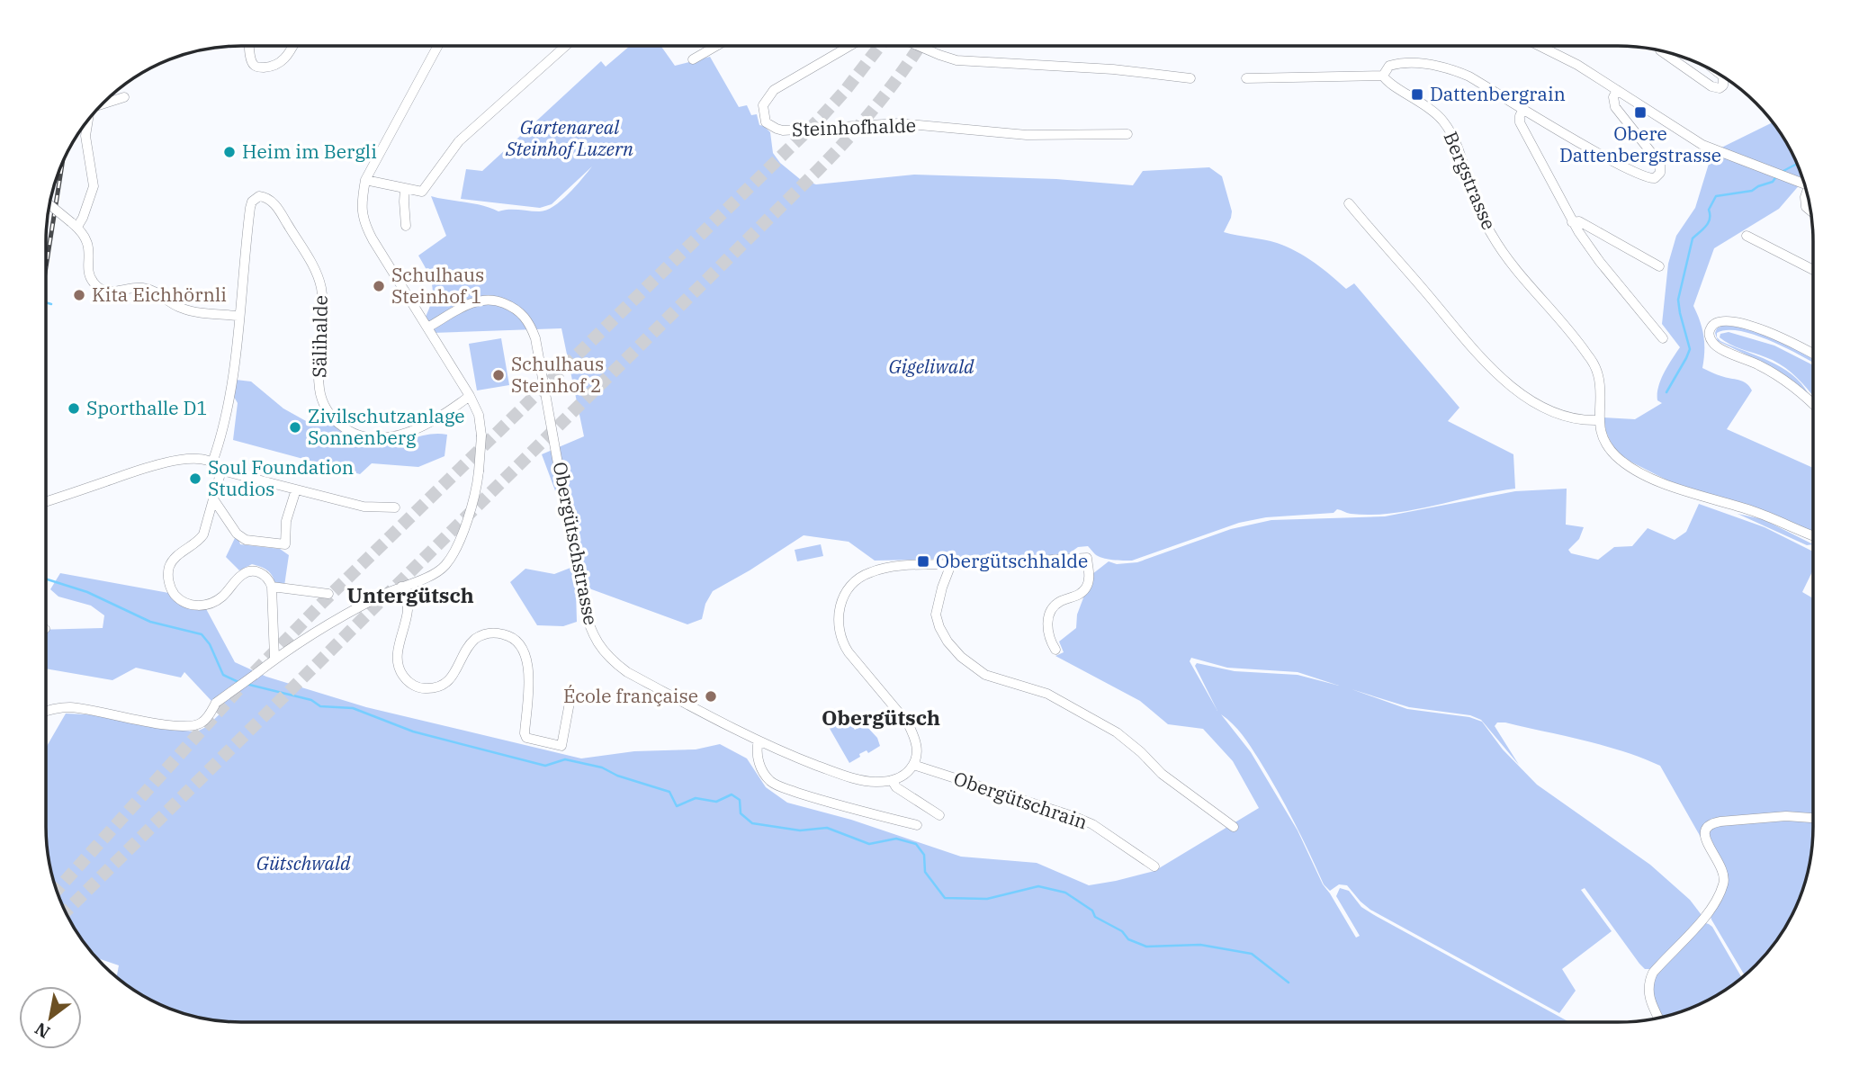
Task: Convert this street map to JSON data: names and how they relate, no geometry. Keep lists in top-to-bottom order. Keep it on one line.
{"streets":{"street":["Steinhofhalde","Bergstrasse","Sälihalde","Obergütschstrasse","Obergütschrain"]},"districts":["Untergütsch","Obergütsch"],"parks":["Gartenareal Steinhof Luzern","Gigeliwald","Gütschwald"],"places":{"transit":["Dattenbergrain","Obere Dattenbergstrasse","Obergütschhalde"],"other":["Heim im Bergli","Schulhaus Steinhof 1","Kita Eichhörnli","Schulhaus Steinhof 2","Sporthalle D1","Zivilschutzanlage Sonnenberg","Soul Foundation Studios","École française"]},"north":"bottom left"}
